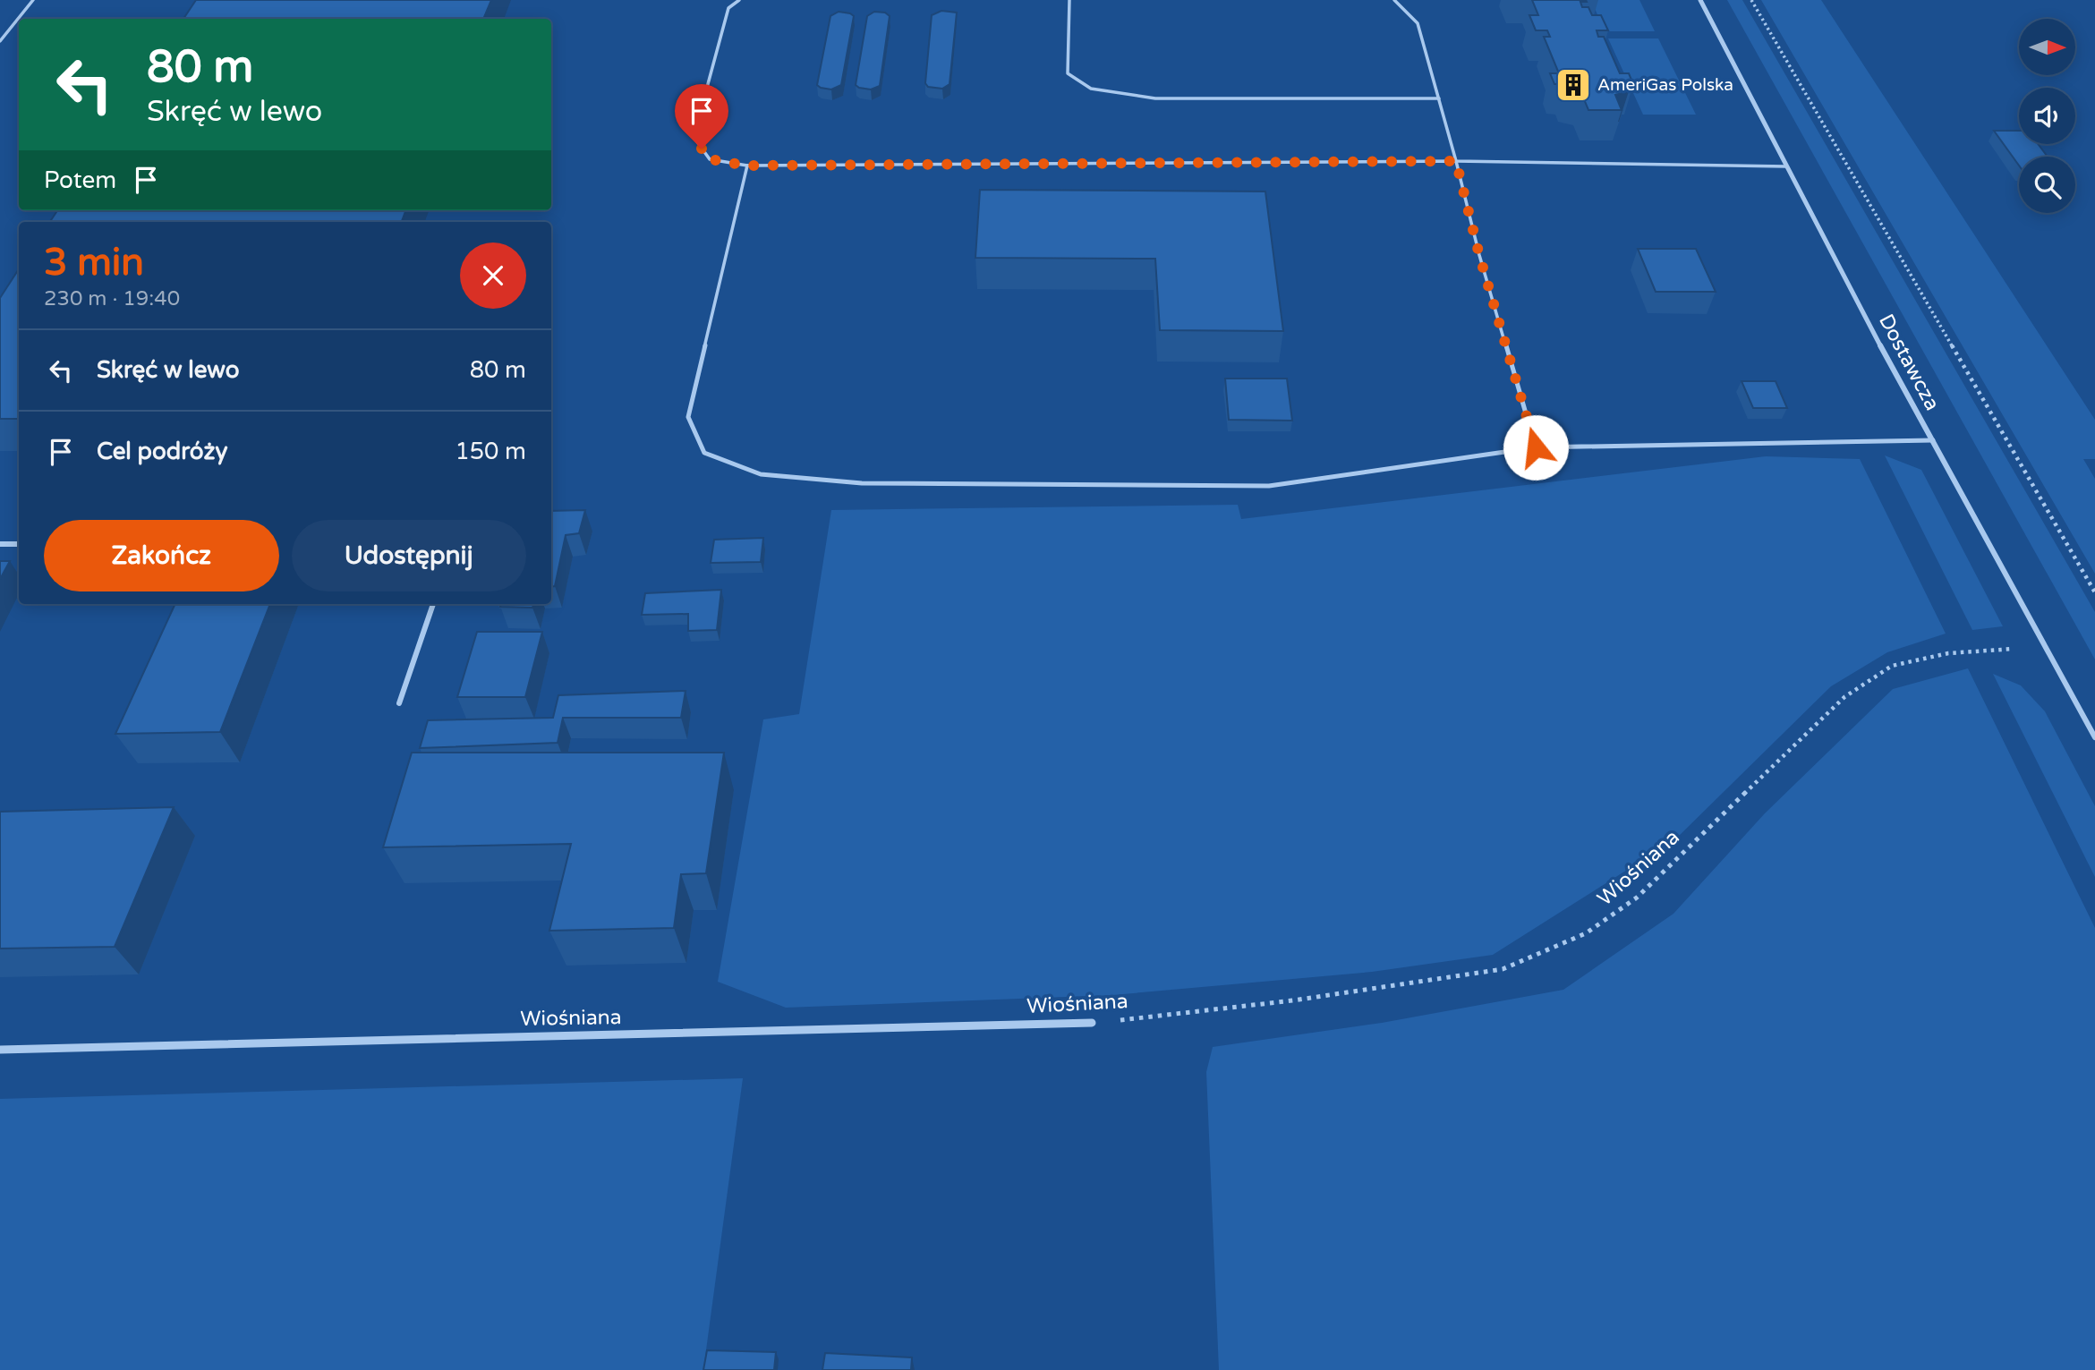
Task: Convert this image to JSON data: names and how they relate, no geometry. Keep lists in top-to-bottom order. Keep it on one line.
{"streets":{"street":["Dostawcza","Wiośniana"]},"crossings":[["Dostawcza","Wiośniana"]],"places":{"building":["AmeriGas Polska"]},"north":"right","page":{"turn":["80 m","Skręć w lewo"],"then":"Potem","heading":["3 min","230 m · 19:40"],"list":[{"name":"Skręć w lewo","value":"80 m"},{"name":"Cel podróży","value":"150 m"}],"buttons":["Zakończ","Udostępnij"]}}
